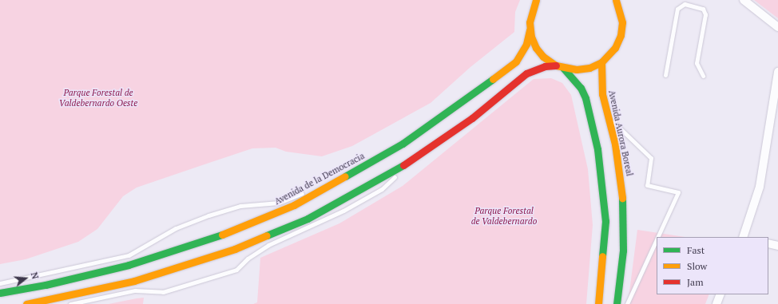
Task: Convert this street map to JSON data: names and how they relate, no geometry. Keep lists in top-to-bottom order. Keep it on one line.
{"streets":{"main road":["Avenida Aurora Boreal","Avenida de la Democracia"]},"parks":["Parque Forestal de Valdebernardo Oeste","Parque Forestal de Valdebernardo"],"legend":["Fast","Slow","Jam"],"north":"right"}
